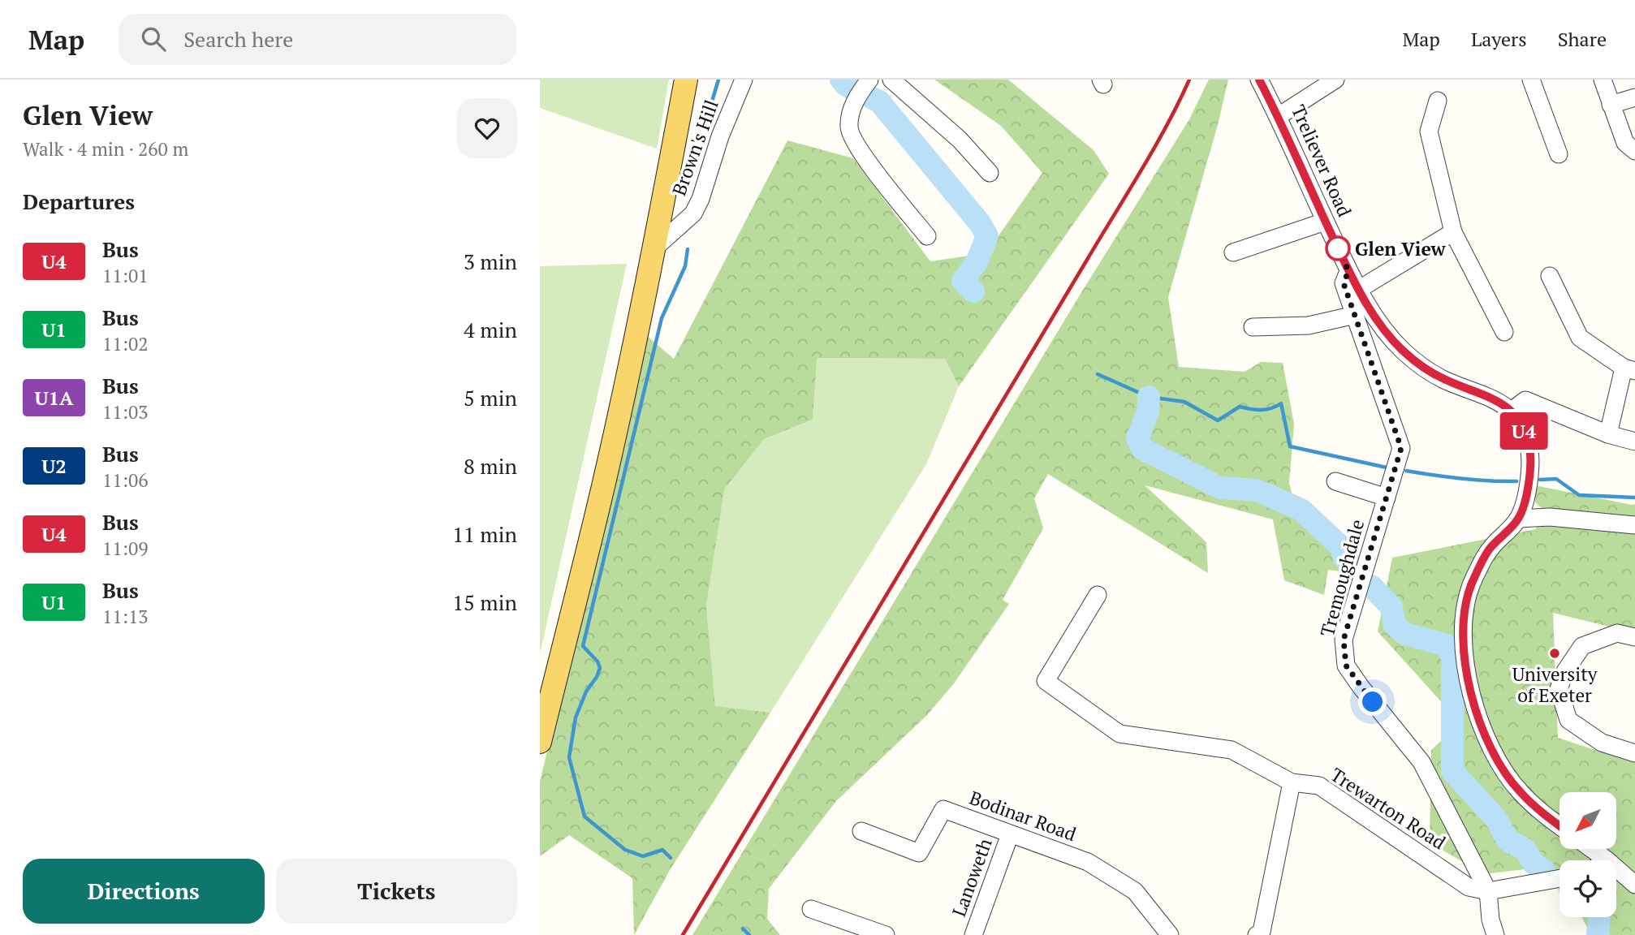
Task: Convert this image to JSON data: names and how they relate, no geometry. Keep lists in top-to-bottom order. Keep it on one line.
{"streets":{"street":["Brown's Hill","Treliever Road","Tremoughdale","Trewarton Road","Bodinar Road","Lanoweth"]},"crossings":[["Treliever Road","Tremoughdale"],["Tremoughdale","Trewarton Road"],["Bodinar Road","Lanoweth"]],"places":["Glen View","University of Exeter"],"lines":["bus line U4"],"north":"bottom left","page":{"header":"Map","search":"Search here","nav":["Map","Layers","Share"],"heading":[["Glen View","Walk · 4 min · 260 m"],"Departures"],"on_map":"U4","list":[{"mark":"U4","name":"Bus","note":"11:01","value":"3 min"},{"mark":"U1","name":"Bus","note":"11:02","value":"4 min"},{"mark":"U1A","name":"Bus","note":"11:03","value":"5 min"},{"mark":"U2","name":"Bus","note":"11:06","value":"8 min"},{"mark":"U4","name":"Bus","note":"11:09","value":"11 min"},{"mark":"U1","name":"Bus","note":"11:13","value":"15 min"}],"buttons":["Directions","Tickets"]}}
